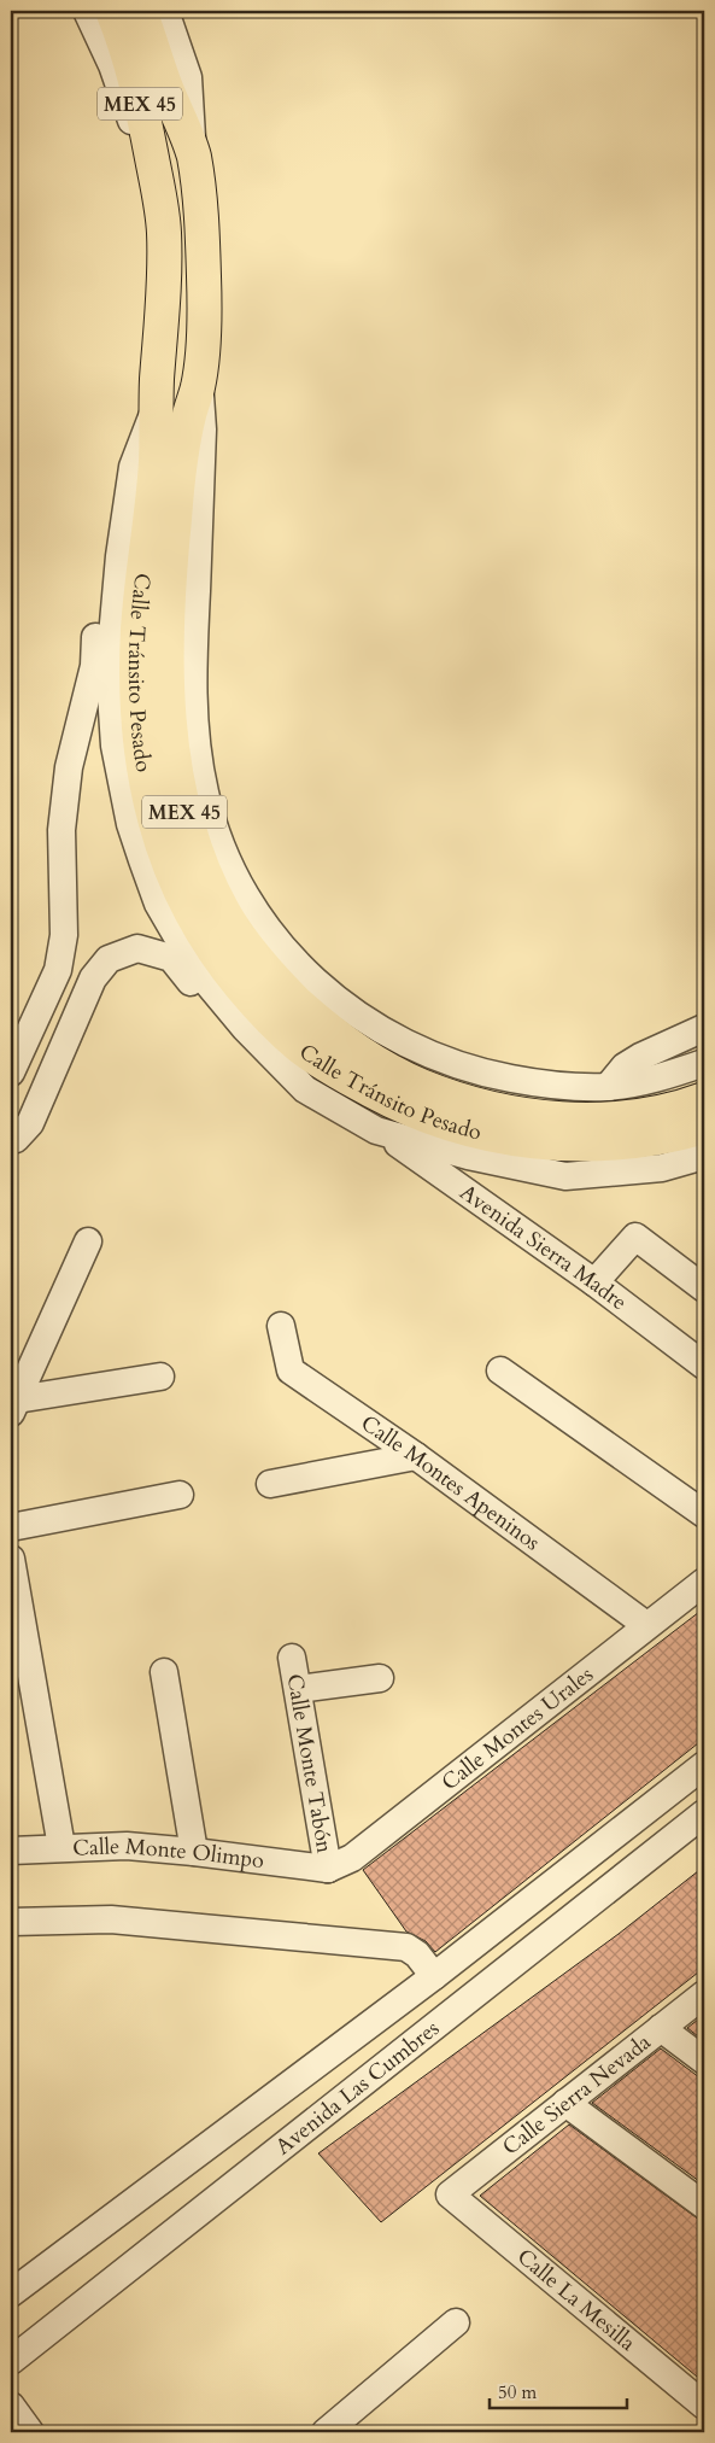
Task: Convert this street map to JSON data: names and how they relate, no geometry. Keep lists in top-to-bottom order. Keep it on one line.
{"streets":{"main road":["MEX 45","Calle Tránsito Pesado"],"street":["Avenida Sierra Madre","Calle Montes Apeninos","Calle Montes Urales","Calle Monte Tabón","Calle Monte Olimpo","Avenida Las Cumbres","Calle Sierra Nevada","Calle La Mesilla"]},"crossings":[["Calle Montes Apeninos","Calle Montes Urales"],["Calle Montes Urales","Calle Monte Tabón"],["Calle Montes Urales","Calle Monte Olimpo"],["Calle Monte Tabón","Calle Monte Olimpo"],["Calle Sierra Nevada","Calle La Mesilla"]],"scale_bar":"50 m"}
